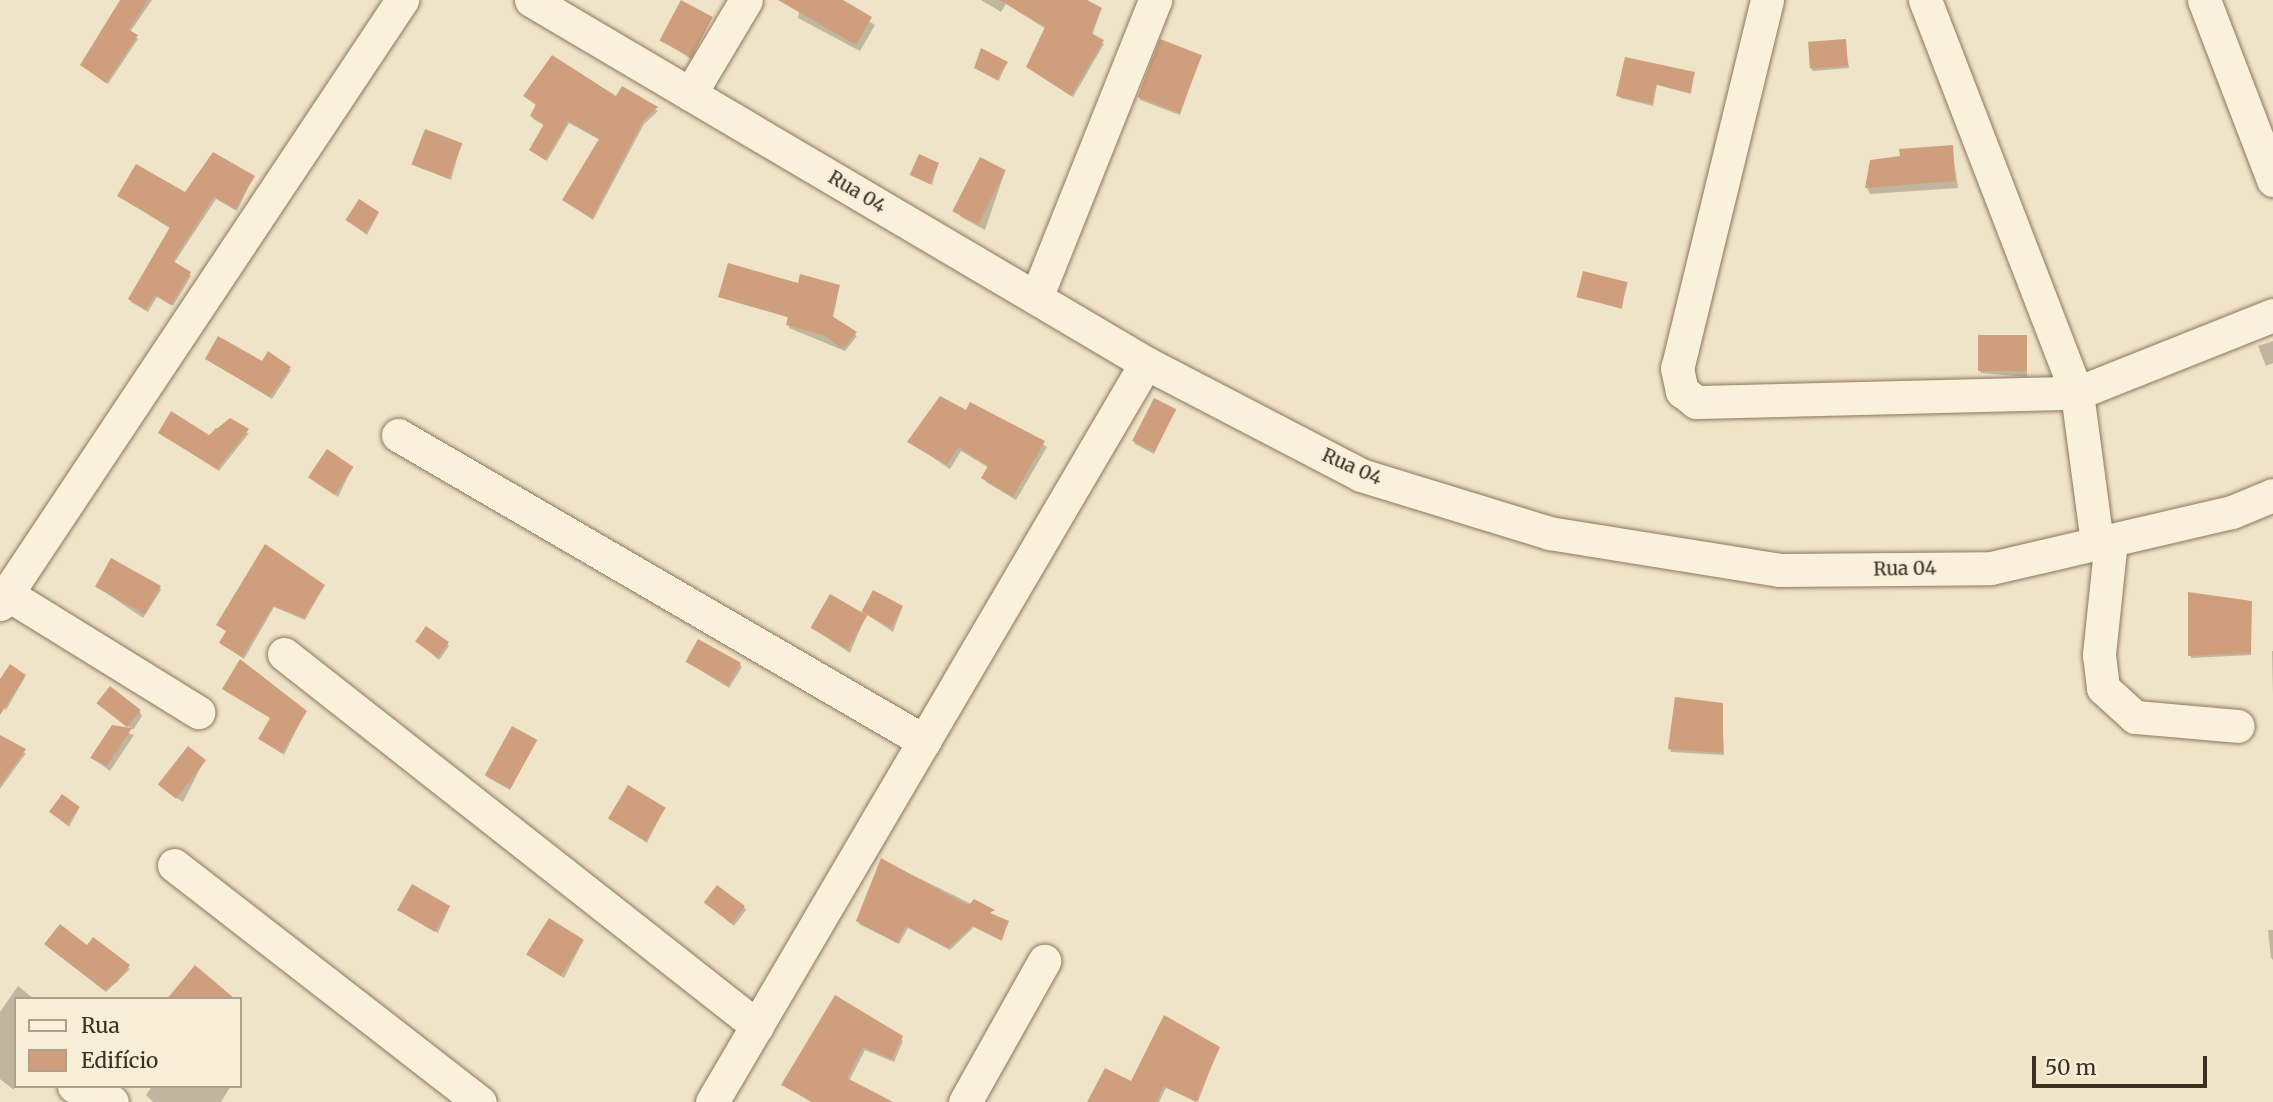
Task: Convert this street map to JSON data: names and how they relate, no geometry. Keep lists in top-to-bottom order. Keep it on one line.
{"streets":{"street":["Rua 04"]},"legend":["Rua","Edifício"],"scale_bar":"50 m"}
